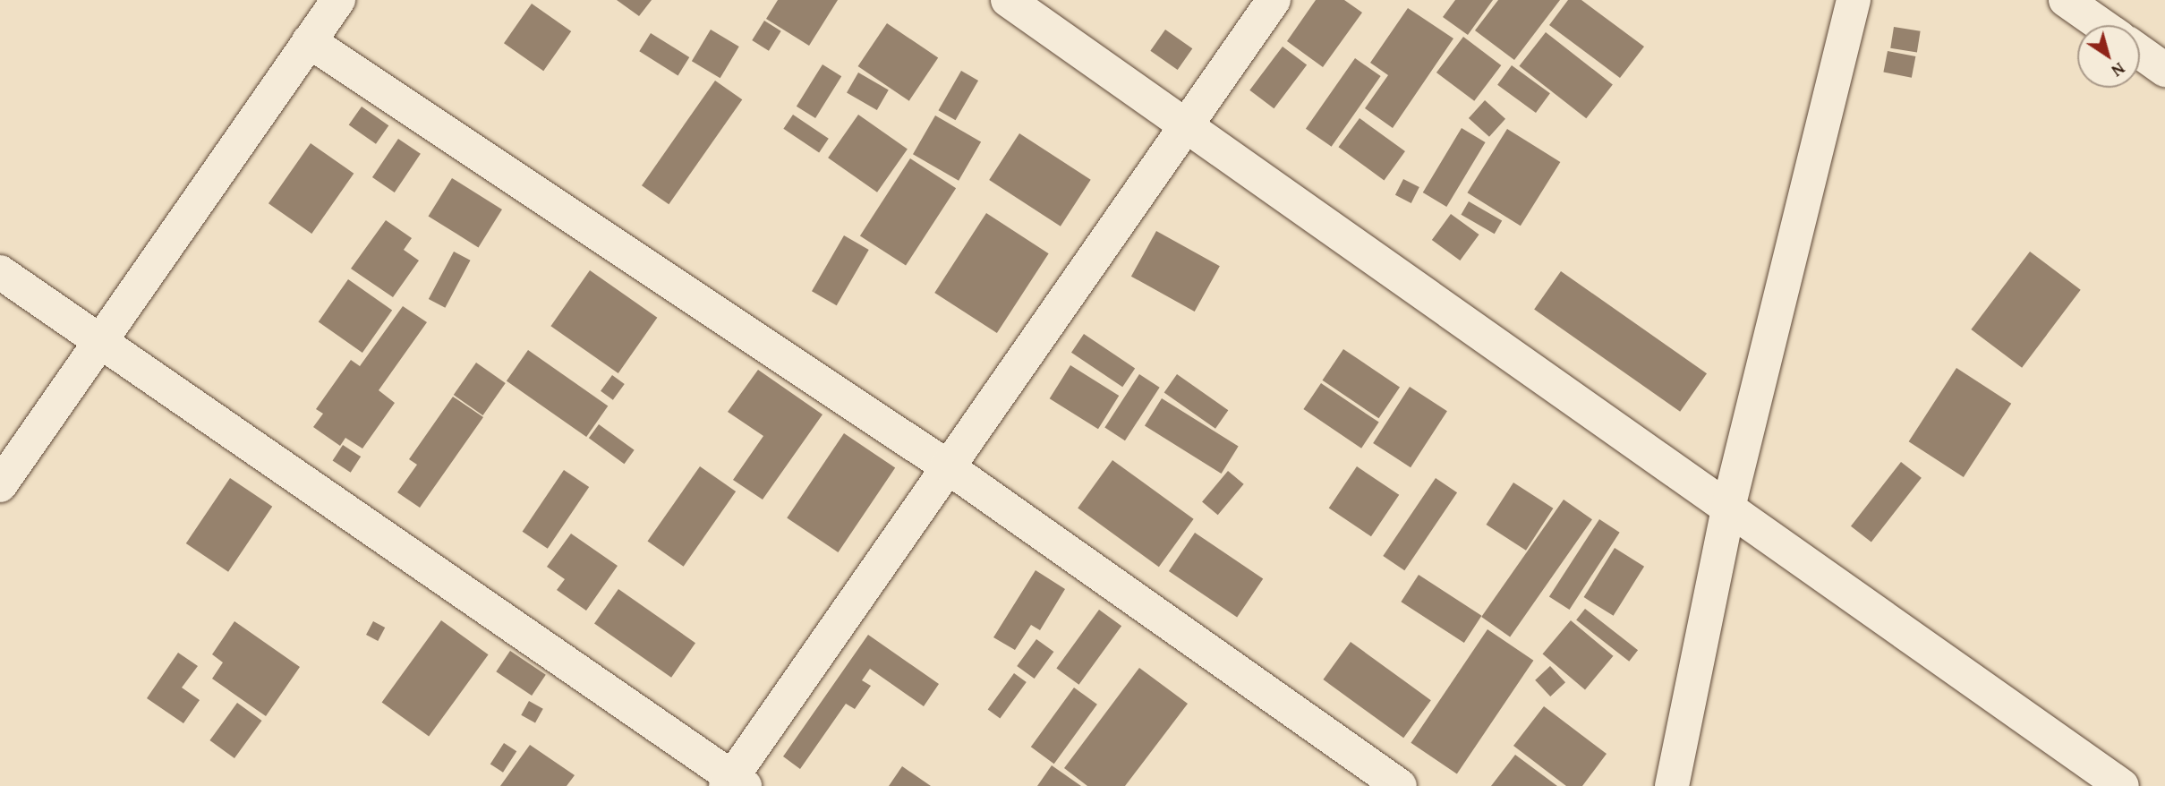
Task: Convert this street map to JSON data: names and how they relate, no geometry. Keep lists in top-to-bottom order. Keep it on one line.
{"north":"bottom right"}
